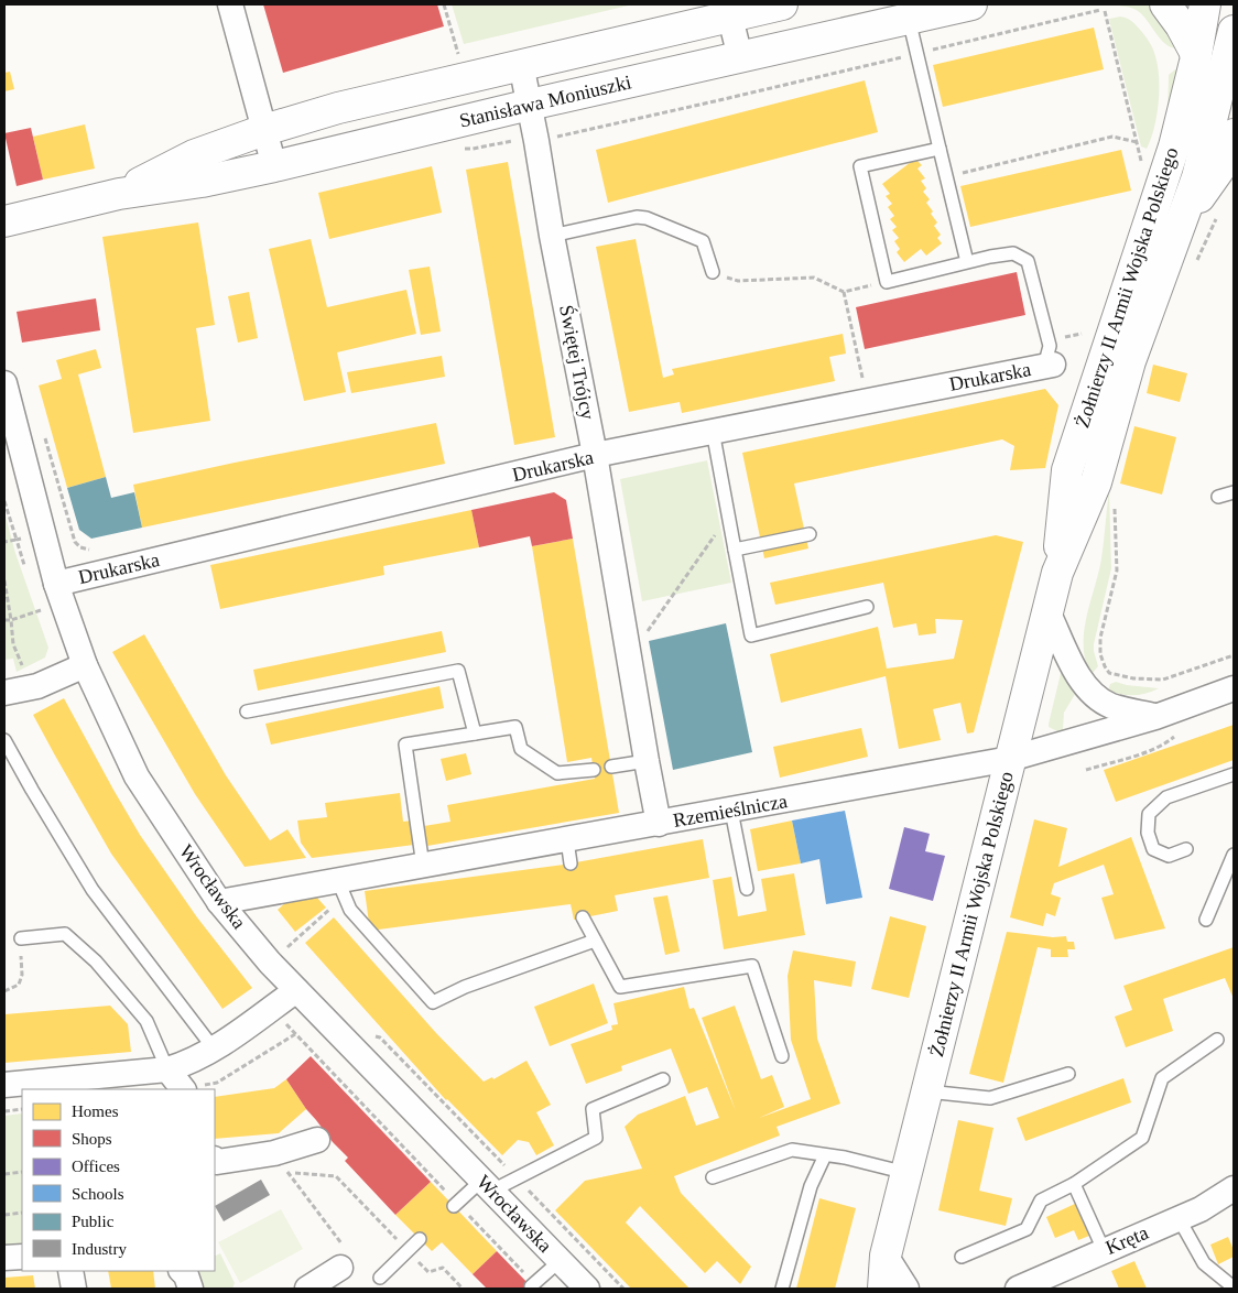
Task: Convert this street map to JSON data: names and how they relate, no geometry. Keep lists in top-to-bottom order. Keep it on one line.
{"streets":{"street":["Stanisława Moniuszki","Żołnierzy II Armii Wojska Polskiego","Świętej Trójcy","Drukarska","Rzemieślnicza","Wrocławska","Kręta"]},"crossings":[["Stanisława Moniuszki","Świętej Trójcy"],["Żołnierzy II Armii Wojska Polskiego","Rzemieślnicza"],["Świętej Trójcy","Drukarska"],["Świętej Trójcy","Rzemieślnicza"],["Drukarska","Wrocławska"],["Rzemieślnicza","Wrocławska"]],"legend":["Homes","Shops","Offices","Schools","Public","Industry"]}
